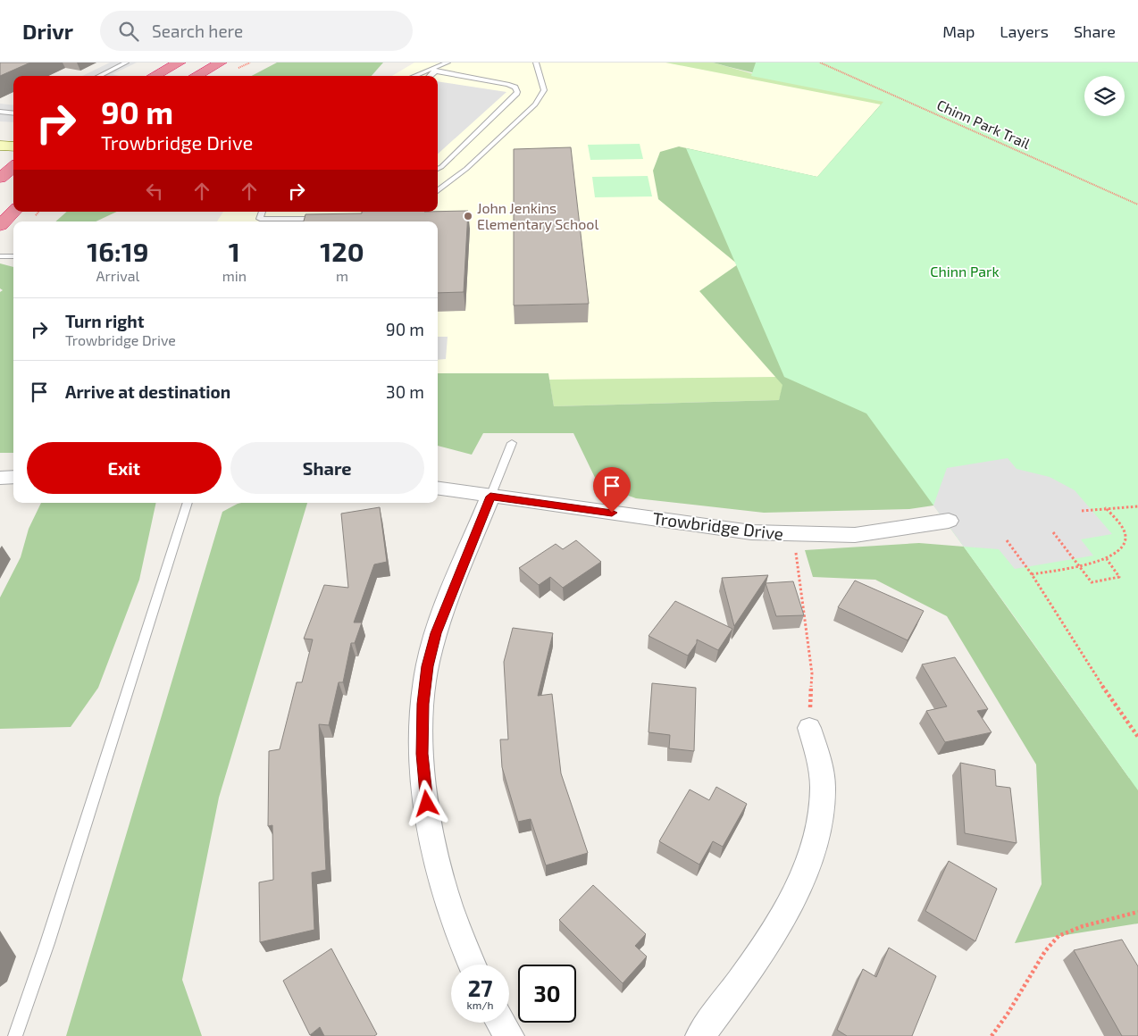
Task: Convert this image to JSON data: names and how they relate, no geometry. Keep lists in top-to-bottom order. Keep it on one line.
{"streets":{"street":["Trowbridge Drive"],"path":["Chinn Park Trail"]},"parks":["Chinn Park"],"places":["John Jenkins Elementary School"],"page":{"header":"Drivr","search":"Search here","nav":["Map","Layers","Share"],"turn":["90 m","Trowbridge Drive"],"eta":["16:19","Arrival","1","min","120","m"],"list":[{"name":"Turn right","note":"Trowbridge Drive","value":"90 m"},{"name":"Arrive at destination","value":"30 m"}],"buttons":["Exit","Share"],"speed":"27 km/h","limit":"30"}}
